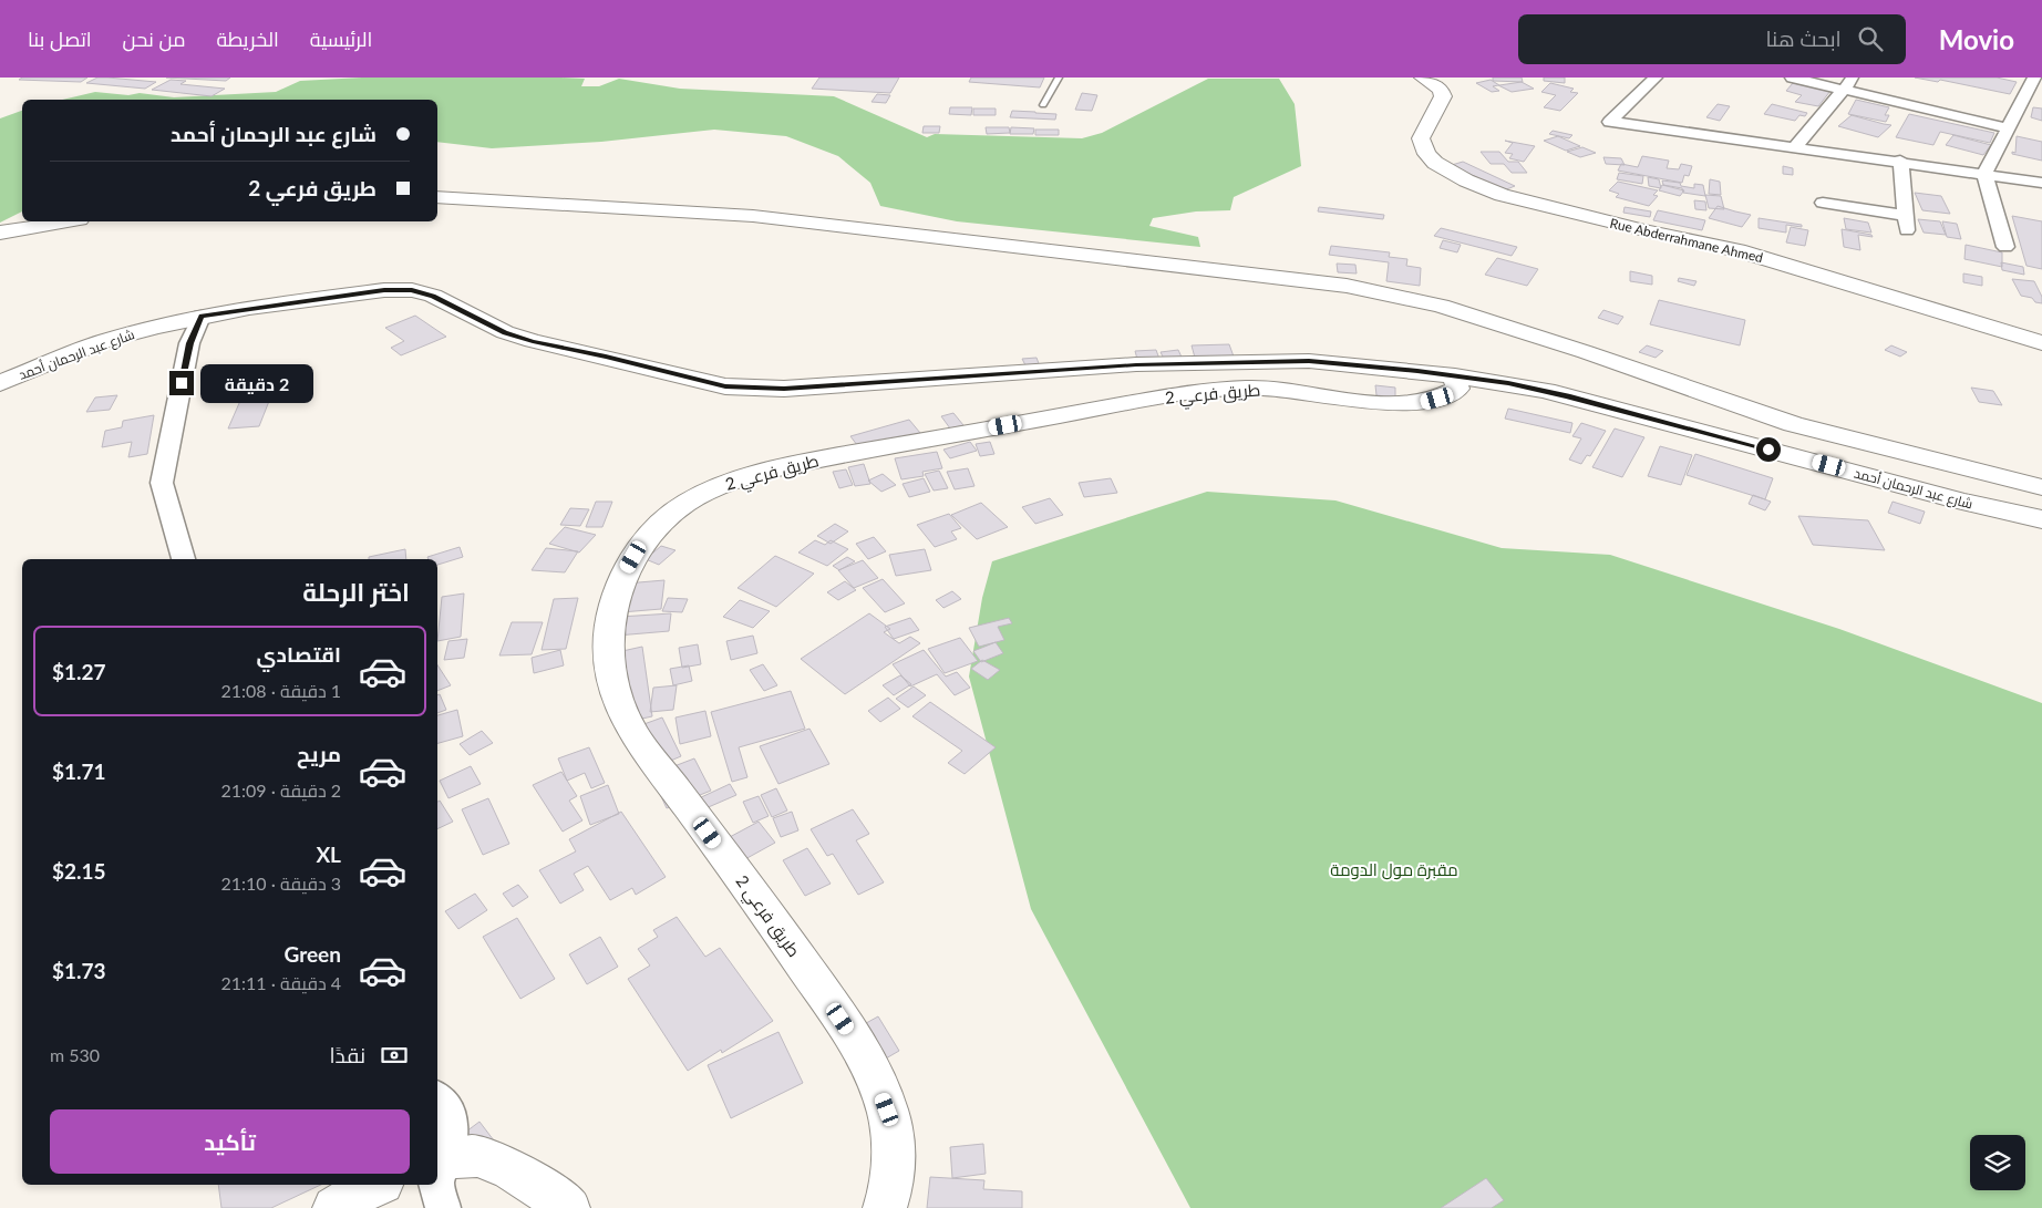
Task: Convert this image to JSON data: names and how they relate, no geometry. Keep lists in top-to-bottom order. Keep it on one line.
{"streets":{"main road":["Rue Abderrahmane Ahmed","شارع عبد الرحمان أحمد","طريق فرعي 2"]},"crossings":[["شارع عبد الرحمان أحمد","طريق فرعي 2"]],"parks":["مقبرة مول الدومة"],"page":{"header":"Movio","search":"ابحث هنا","nav":["الرئيسية","الخريطة","من نحن","اتصل بنا"],"banner":["شارع عبد الرحمان أحمد","طريق فرعي 2"],"bubble":"2 دقيقة","heading":"اختر الرحلة","list":[{"name":"اقتصادي","note":"1 دقيقة · 21:08","value":"$1.27"},{"name":"مريح","note":"2 دقيقة · 21:09","value":"$1.71"},{"name":"XL","note":"3 دقيقة · 21:10","value":"$2.15"},{"name":"Green","note":"4 دقيقة · 21:11","value":"$1.73"}],"pay":["نقدًا","530 m"],"buttons":"تأكيد"}}
